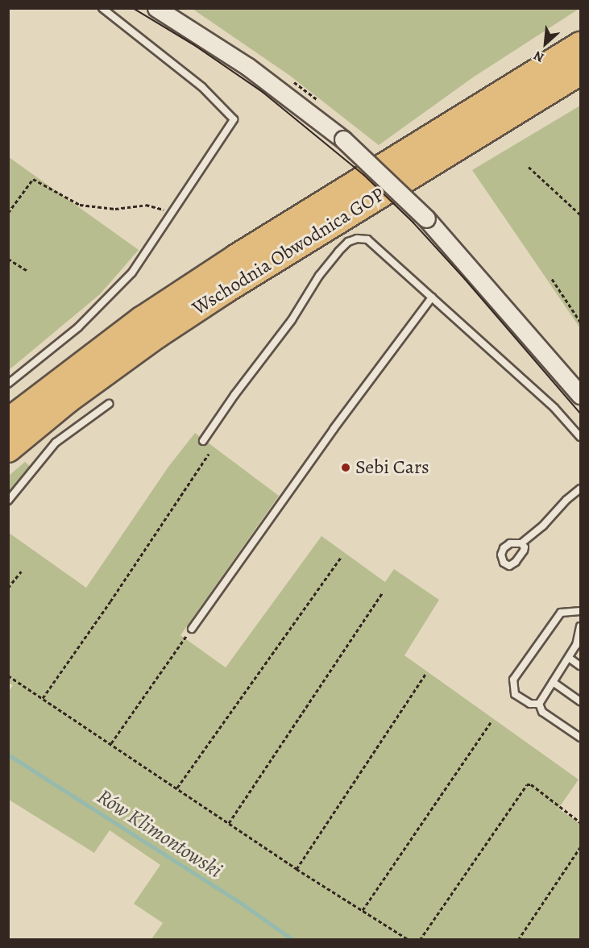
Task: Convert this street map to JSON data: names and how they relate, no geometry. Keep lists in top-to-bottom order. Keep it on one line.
{"streets":{"highway":["Wschodnia Obwodnica GOP"]},"water":["Rów Klimontowski"],"places":["Sebi Cars"],"north":"bottom left"}
